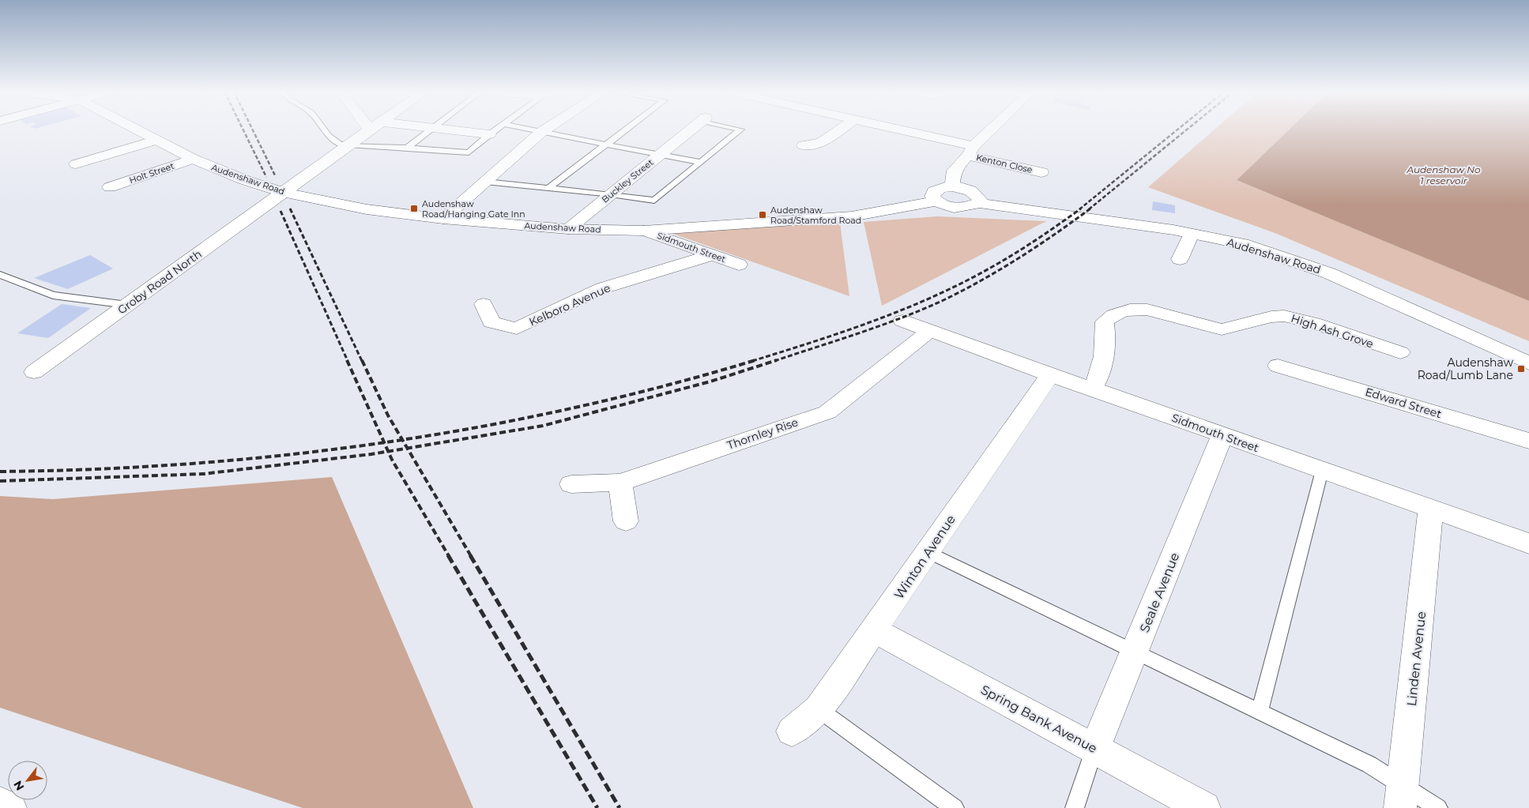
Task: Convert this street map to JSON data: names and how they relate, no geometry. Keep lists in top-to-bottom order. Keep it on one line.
{"streets":{"main road":["Kenton Close","Holt Street","Audenshaw Road","Buckley Street","Sidmouth Street","Groby Road North","Kelboro Avenue","High Ash Grove","Edward Street","Thornley Rise","Winton Avenue","Seale Avenue","Linden Avenue","Spring Bank Avenue"]},"crossings":[["Holt Street","Audenshaw Road"],["Audenshaw Road","Buckley Street"],["Audenshaw Road","Sidmouth Street"],["Audenshaw Road","Groby Road North"],["Sidmouth Street","Kelboro Avenue"],["Sidmouth Street","High Ash Grove"],["Sidmouth Street","Thornley Rise"],["Sidmouth Street","Winton Avenue"],["Sidmouth Street","Seale Avenue"],["Sidmouth Street","Linden Avenue"],["Winton Avenue","Spring Bank Avenue"],["Seale Avenue","Spring Bank Avenue"]],"water":["Audenshaw No 1 reservoir"],"places":{"transit":["Audenshaw Road/Hanging Gate Inn","Audenshaw Road/Stamford Road","Audenshaw Road/Lumb Lane"]},"north":"bottom left"}
